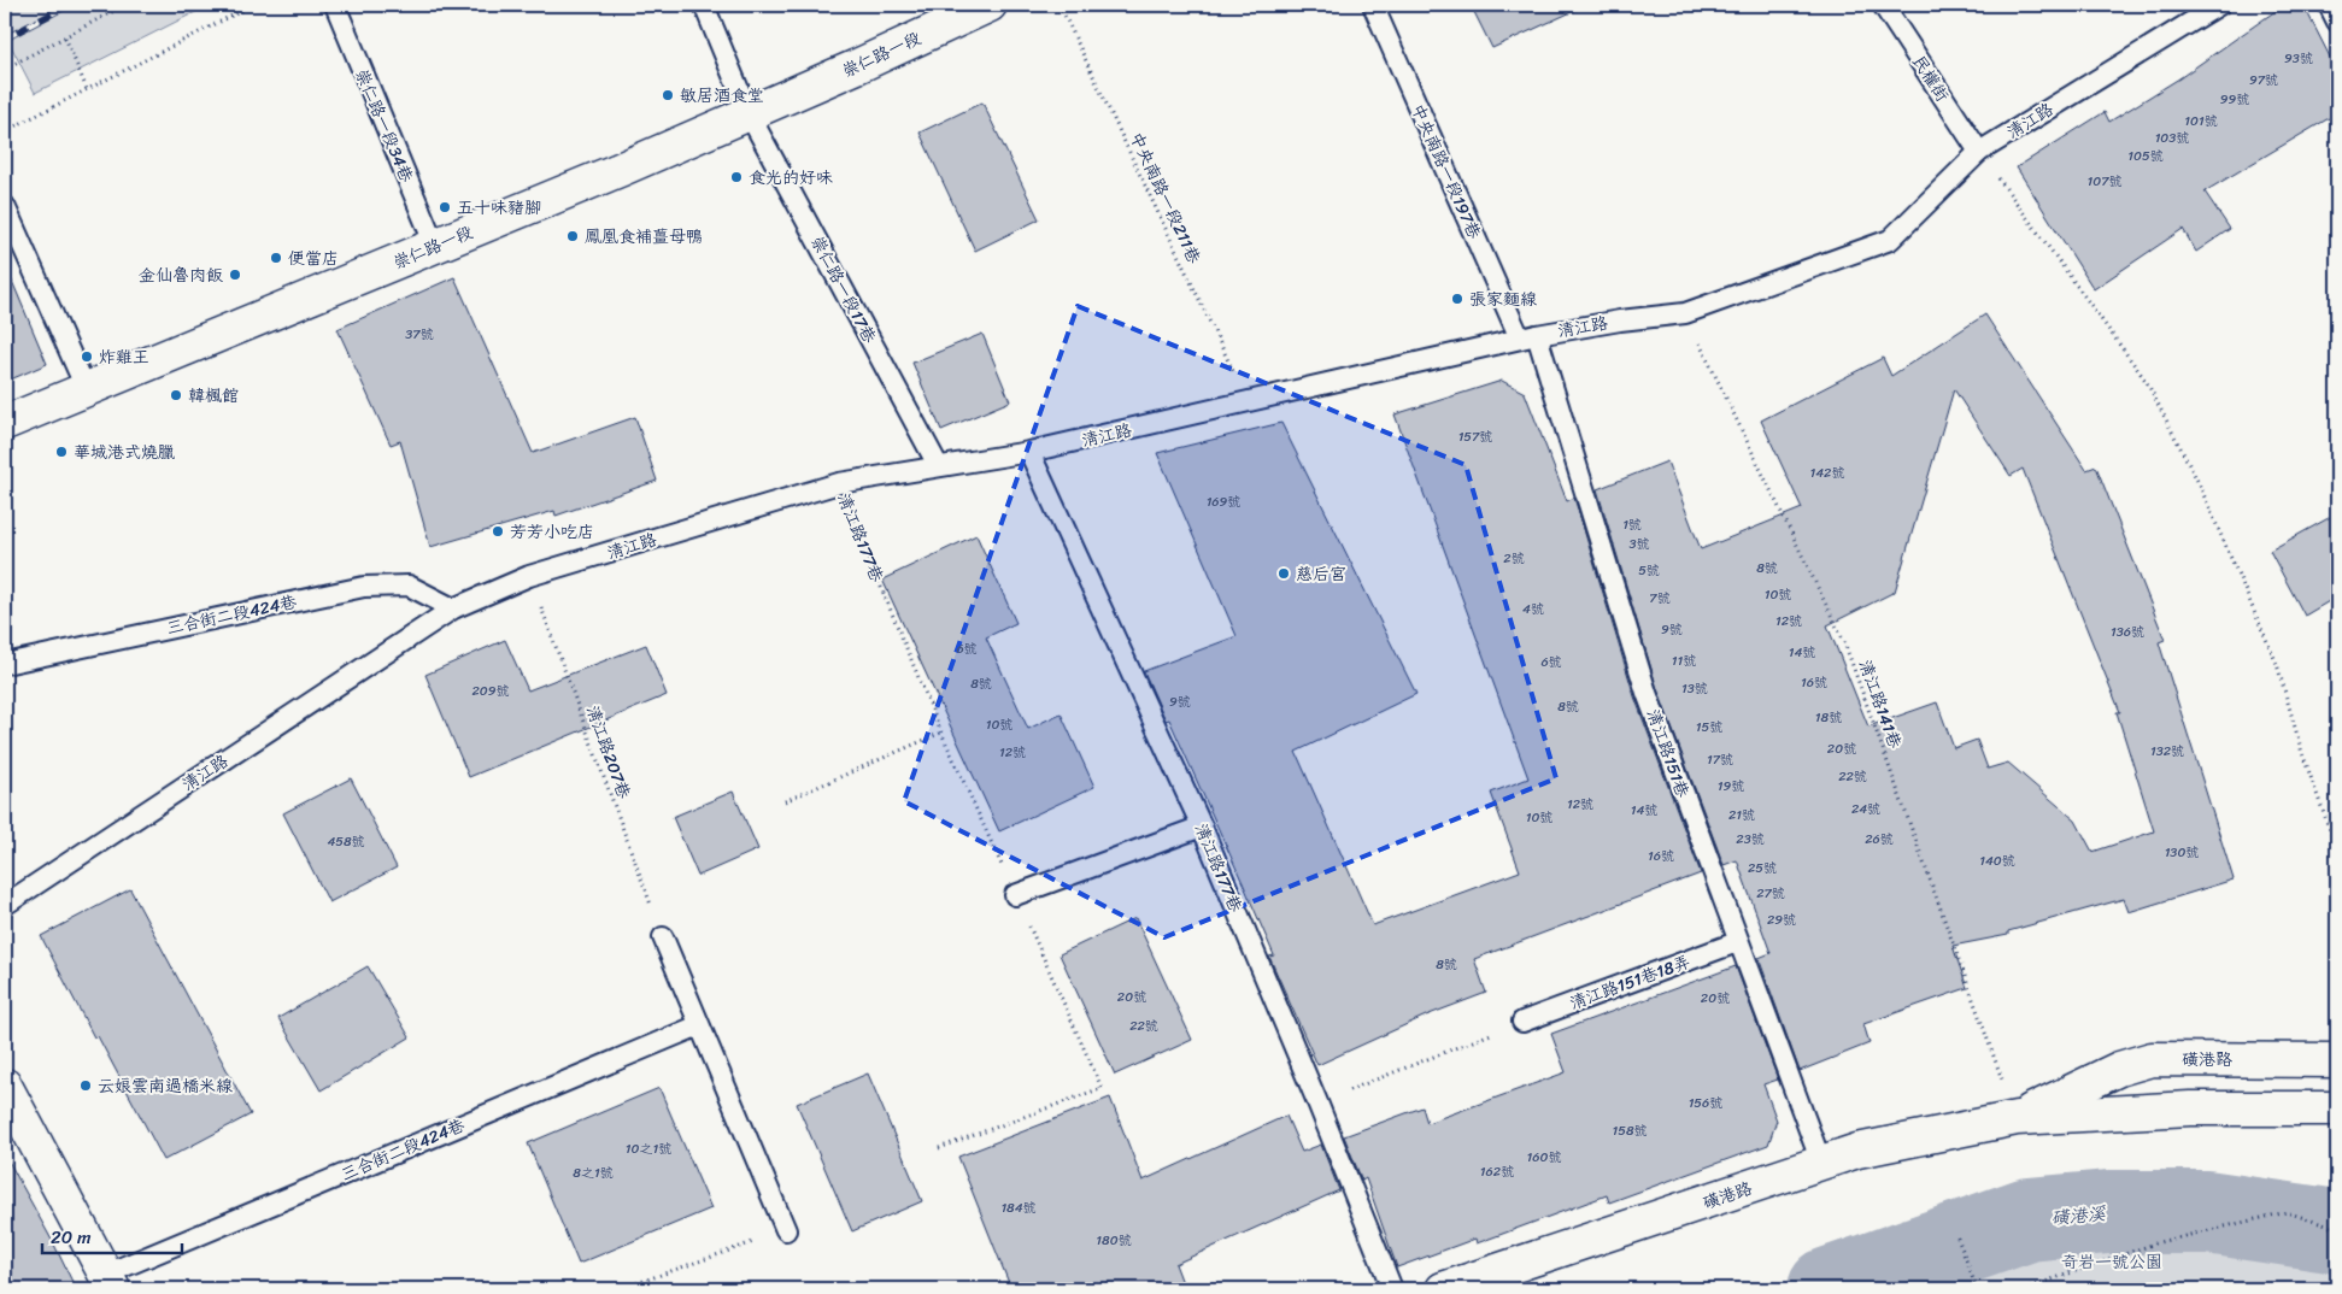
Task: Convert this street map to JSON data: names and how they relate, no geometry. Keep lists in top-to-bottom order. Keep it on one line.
{"streets":{"street":["崇仁路一段","磺港路"],"lane":["民權街","清江路","崇仁路一段34巷","中央南路一段197巷","崇仁路一段17巷","清江路177巷","三合街二段424巷","清江路151巷","清江路151巷18弄"],"path":["中央南路一段211巷","清江路141巷","清江路207巷"]},"crossings":[["崇仁路一段","崇仁路一段34巷"],["崇仁路一段","崇仁路一段17巷"],["民權街","清江路"],["清江路","中央南路一段197巷"],["清江路","中央南路一段211巷"],["清江路","崇仁路一段17巷"],["清江路","清江路177巷"],["清江路","三合街二段424巷"],["清江路","清江路141巷"],["清江路","清江路207巷"],["清江路","清江路151巷"],["中央南路一段197巷","清江路151巷"],["清江路141巷","磺港路"],["清江路151巷","清江路151巷18弄"],["清江路151巷","磺港路"]],"water":["磺港溪"],"parks":["奇岩一號公園"],"places":["敏居酒食堂","食光的好味","五十味豬腳","鳳凰食補薑母鴨","便當店","金仙魯肉飯","張家麵線","炸雞王","韓楓館","華城港式燒臘","芳芳小吃店","慈后宮","云娘雲南過橋米線"],"house_numbers":["93號","97號","99號","101號","103號","105號","107號","37號","157號","142號","169號","1號","3號","2號","8號","5號","10號","7號","4號","12號","9號","136號","6號","14號","11號","6號","16號","8號","13號","209號","9號","8號","18號","10號","15號","20號","132號","12號","17號","22號","19號","12號","24號","14號","21號","10號","23號","26號","458號","130號","16號","140號","25號","27號","29號","8號","20號","20號","22號","156號","158號","10之1號","160號","162號","8之1號","184號","180號"],"scale_bar":"20 m"}
